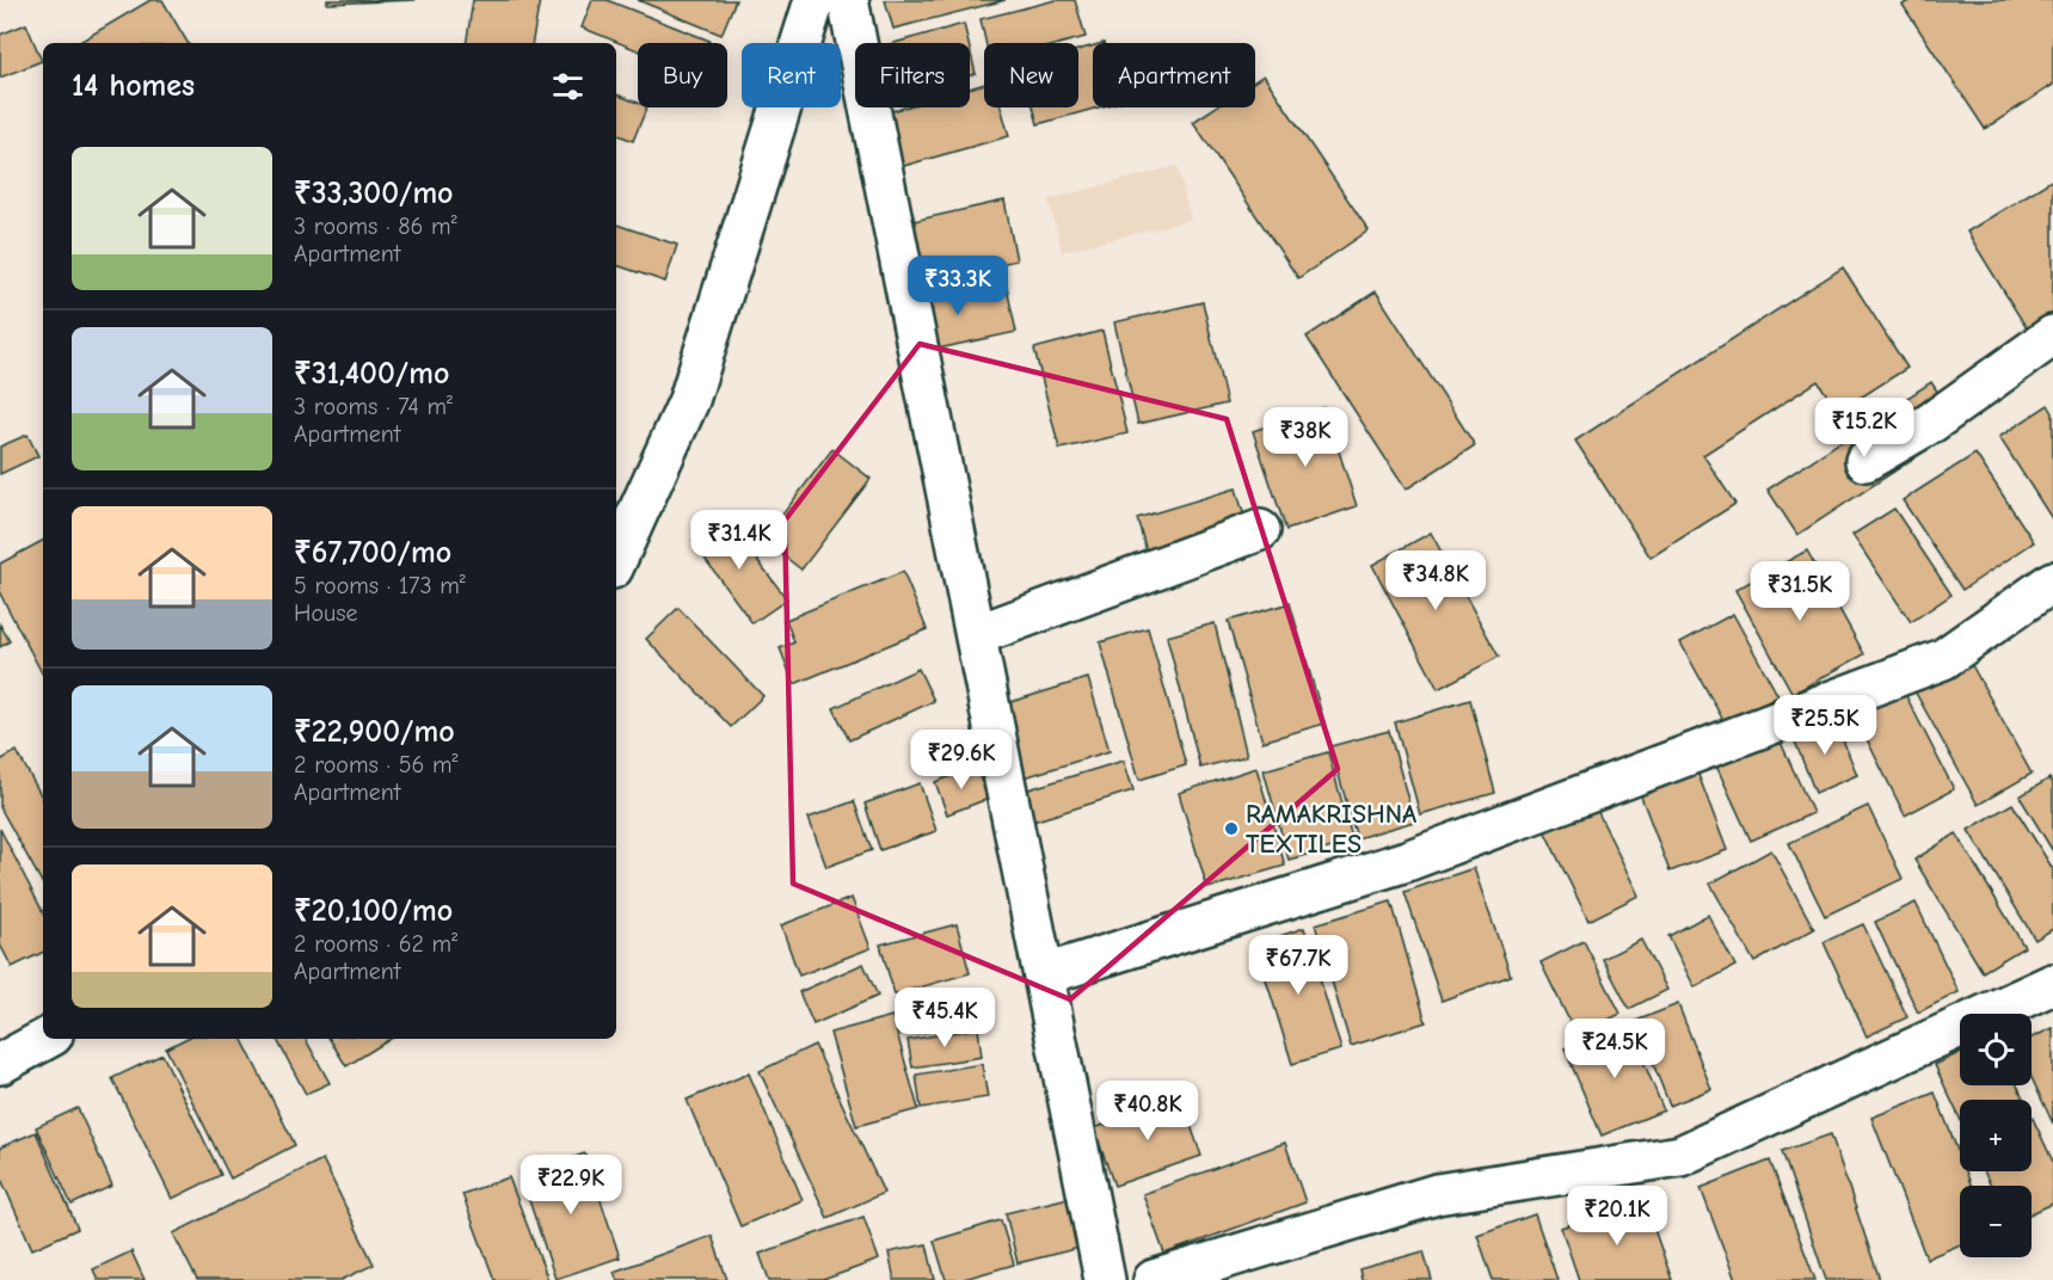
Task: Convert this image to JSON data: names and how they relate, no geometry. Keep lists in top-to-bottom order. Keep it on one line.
{"places":["RAMAKRISHNA TEXTILES"],"page":{"chip":["Buy","Rent","Filters","New","Apartment"],"heading":"14 homes","list":[{"name":"₹33,300/mo","note":"3 rooms · 86 m² · Apartment"},{"name":"₹31,400/mo","note":"3 rooms · 74 m² · Apartment"},{"name":"₹67,700/mo","note":"5 rooms · 173 m² · House"},{"name":"₹22,900/mo","note":"2 rooms · 56 m² · Apartment"},{"name":"₹20,100/mo","note":"2 rooms · 62 m² · Apartment"}],"price":["₹33.3K","₹15.2K","₹38K","₹31.4K","₹34.8K","₹31.5K","₹25.5K","₹29.6K","₹67.7K","₹45.4K","₹24.5K","₹40.8K","₹22.9K","₹20.1K"],"map_buttons":["+","−"]}}
